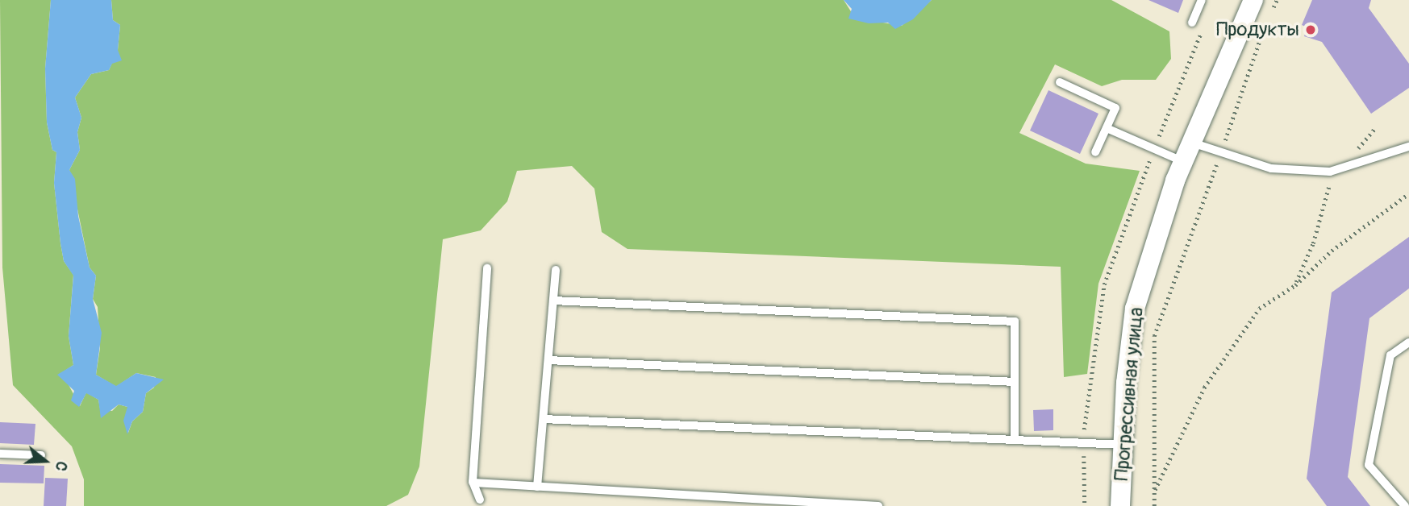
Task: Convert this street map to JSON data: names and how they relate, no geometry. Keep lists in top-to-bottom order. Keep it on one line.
{"streets":{"street":["Прогрессивная улица"]},"places":["Продукты"],"north":"right"}
